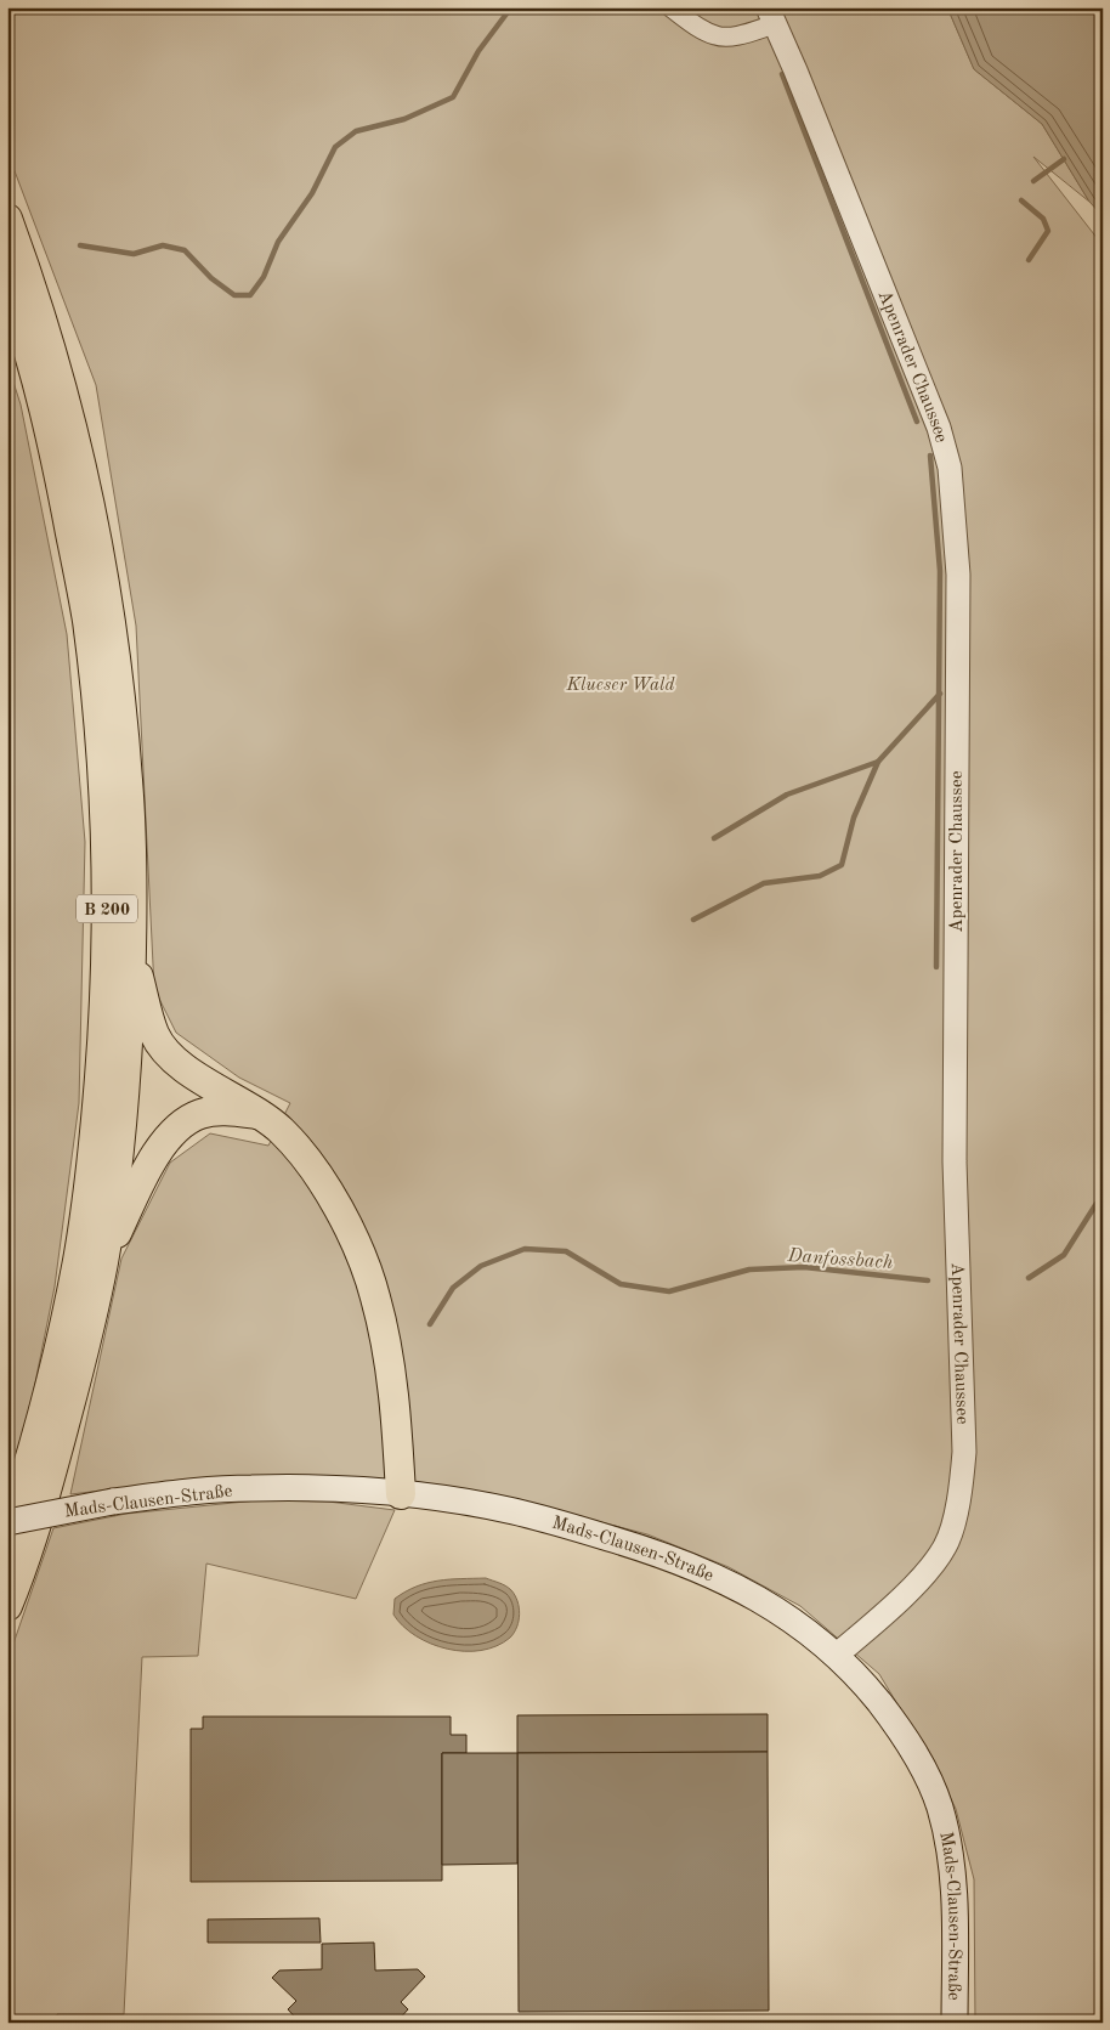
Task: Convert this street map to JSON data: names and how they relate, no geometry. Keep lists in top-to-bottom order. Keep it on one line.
{"streets":{"highway":["B 200"],"main road":["Mads-Clausen-Straße"],"street":["Apenrader Chaussee"]},"crossings":[["Apenrader Chaussee","Mads-Clausen-Straße"]],"water":["Danfossbach"],"parks":["Klueser Wald"]}
